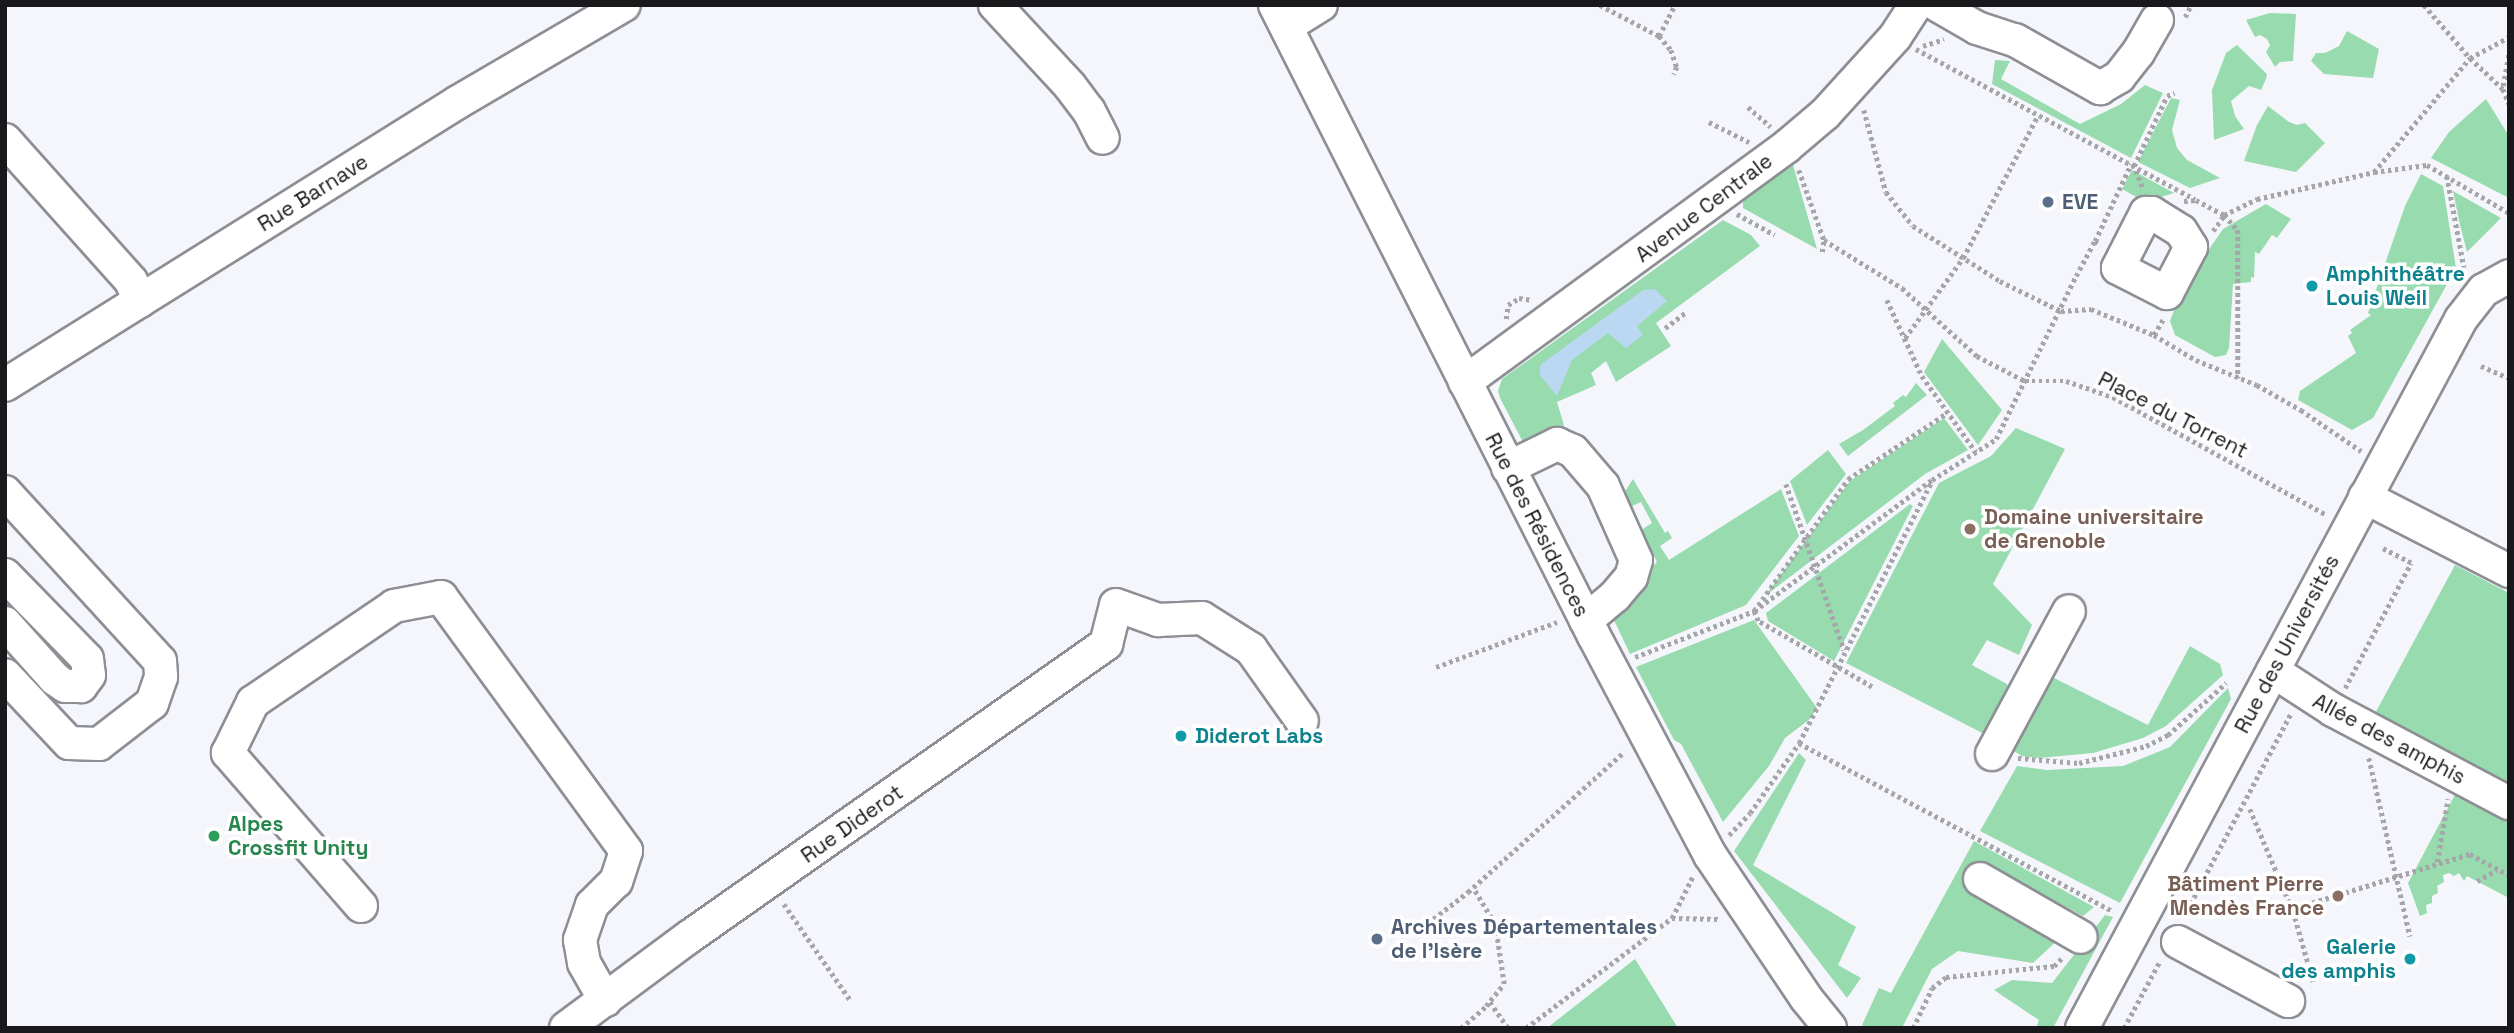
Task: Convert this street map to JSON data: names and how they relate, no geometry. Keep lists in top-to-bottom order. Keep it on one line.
{"streets":{"street":["Rue Barnave","Avenue Centrale","Rue des Résidences","Rue des Universités","Allée des amphis","Rue Diderot"],"path":["Place du Torrent"]},"crossings":[["Avenue Centrale","Rue des Résidences"],["Rue des Universités","Allée des amphis"]],"places":["EVE","Amphithéâtre Louis Weil","Domaine universitaire de Grenoble","Diderot Labs","Alpes Crossfit Unity","Bâtiment Pierre Mendès France","Archives Départementales de l'Isère","Galerie des amphis"]}
